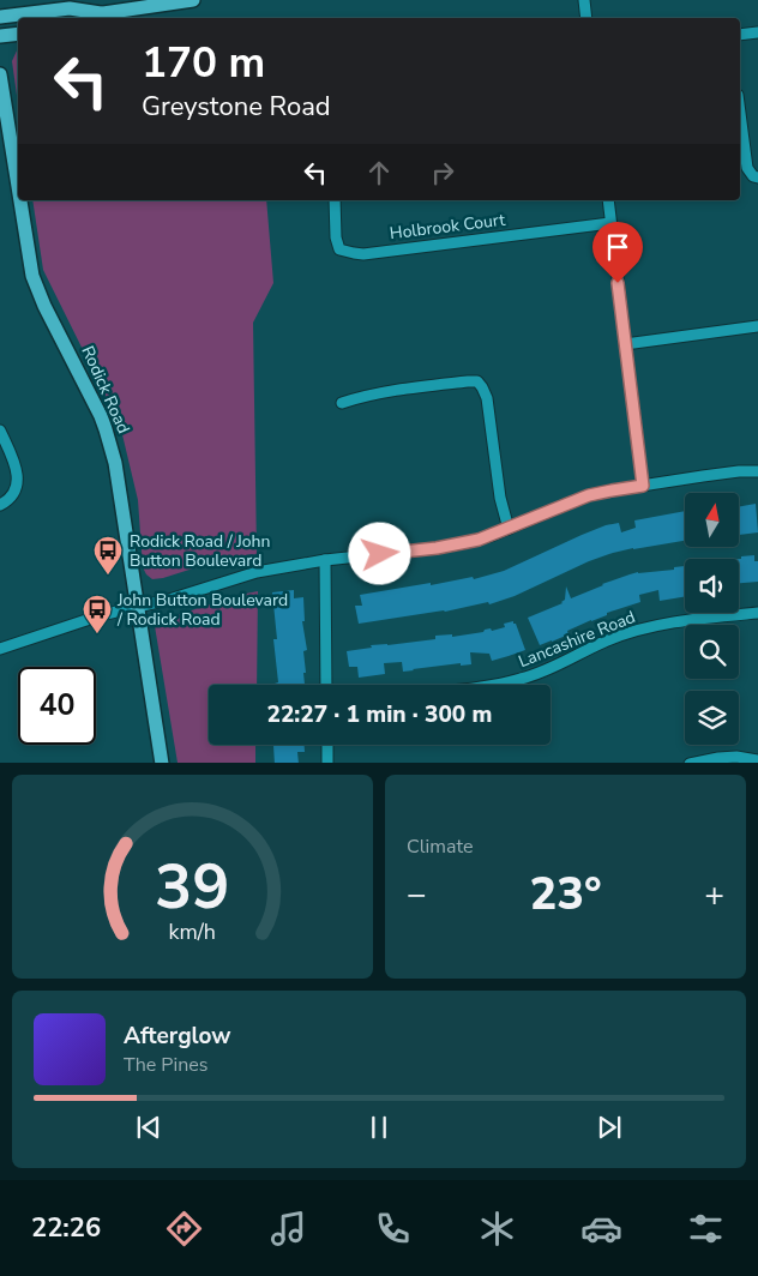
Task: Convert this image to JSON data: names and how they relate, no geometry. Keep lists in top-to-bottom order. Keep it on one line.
{"streets":{"main road":["Rodick Road"],"street":["Holbrook Court","Lancashire Road"]},"places":{"bus stop":["Rodick Road / John Button Boulevard","John Button Boulevard / Rodick Road"]},"north":"top","page":{"turn":["170 m","Greystone Road"],"limit":"40","trip":"22:27 · 1 min · 300 m","tile":"Climate","heat":["−","23°","+"],"song":["Afterglow","The Pines"],"tabs":"22:26","gauge":["39","km/h"]}}
